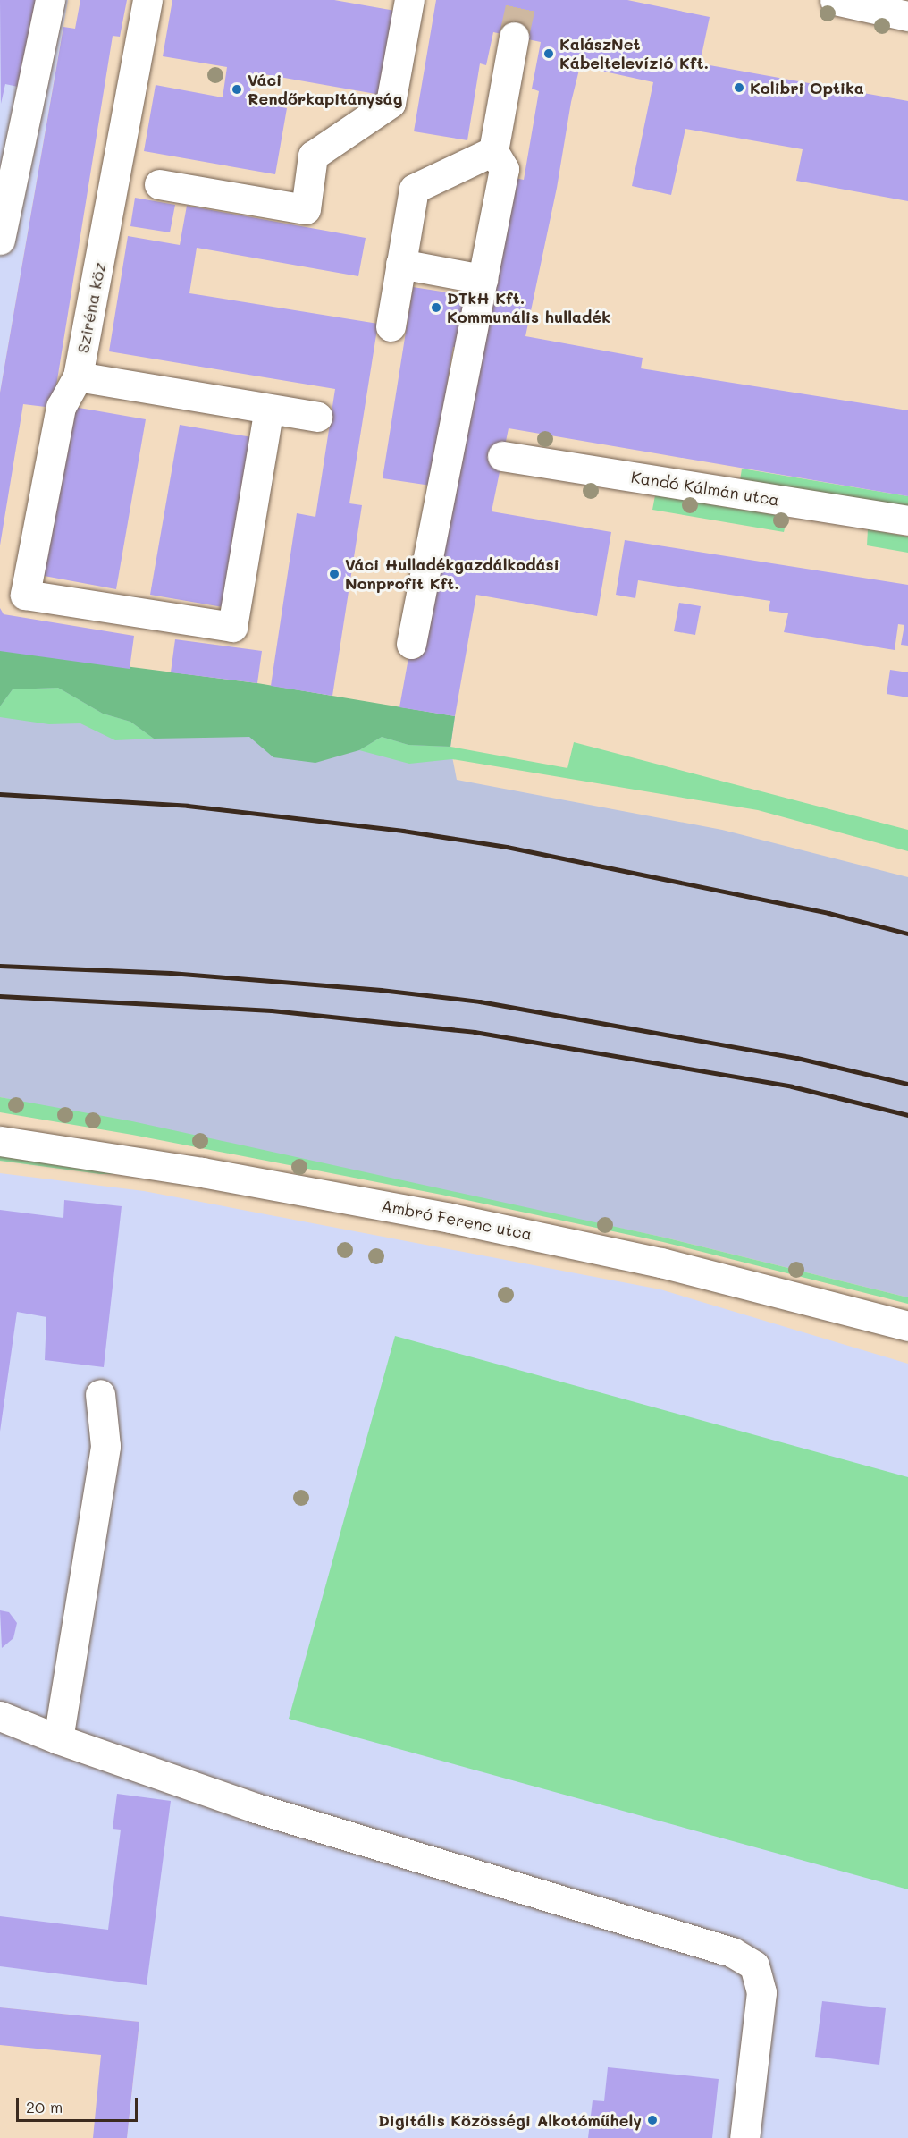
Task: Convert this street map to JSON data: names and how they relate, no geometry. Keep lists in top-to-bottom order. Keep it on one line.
{"streets":{"street":["Sziréna köz","Kandó Kálmán utca","Ambró Ferenc utca"]},"places":["KalászNet Kábeltelevízió Kft.","Kolibri Optika","Váci Rendőrkapitányság","DTkH Kft. Kommunális hulladék","Váci Hulladékgazdálkodási Nonprofit Kft.","Digitális Közösségi Alkotóműhely"],"scale_bar":"20 m"}
